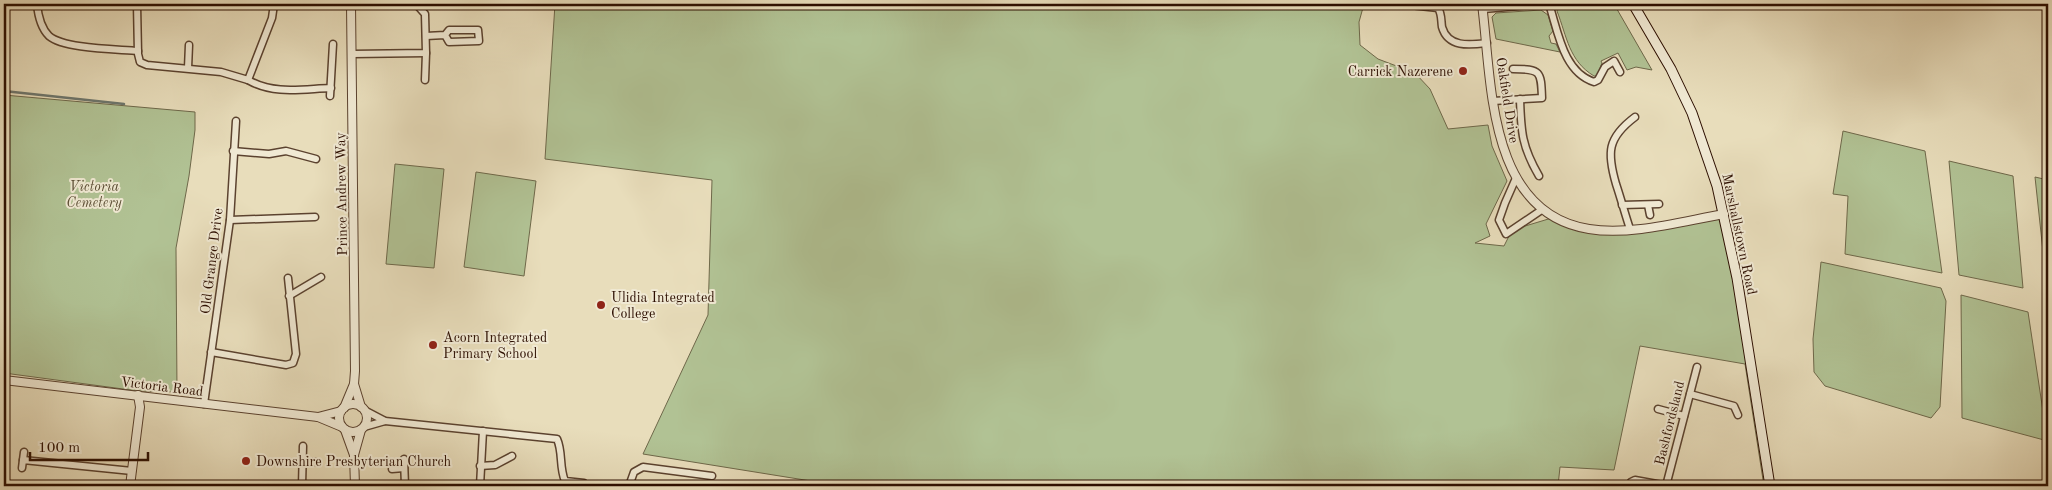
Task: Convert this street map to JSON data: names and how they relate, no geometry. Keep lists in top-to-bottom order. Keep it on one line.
{"streets":{"main road":["Marshallstown Road"],"street":["Oakfield Drive","Prince Andrew Way","Old Grange Drive","Victoria Road","Bashfordsland"]},"crossings":[["Oakfield Drive","Marshallstown Road"],["Prince Andrew Way","Victoria Road"],["Old Grange Drive","Victoria Road"]],"parks":["Victoria Cemetery"],"places":["Carrick Nazerene","Ulidia Integrated College","Acorn Integrated Primary School","Downshire Presbyterian Church"],"scale_bar":"100 m"}
